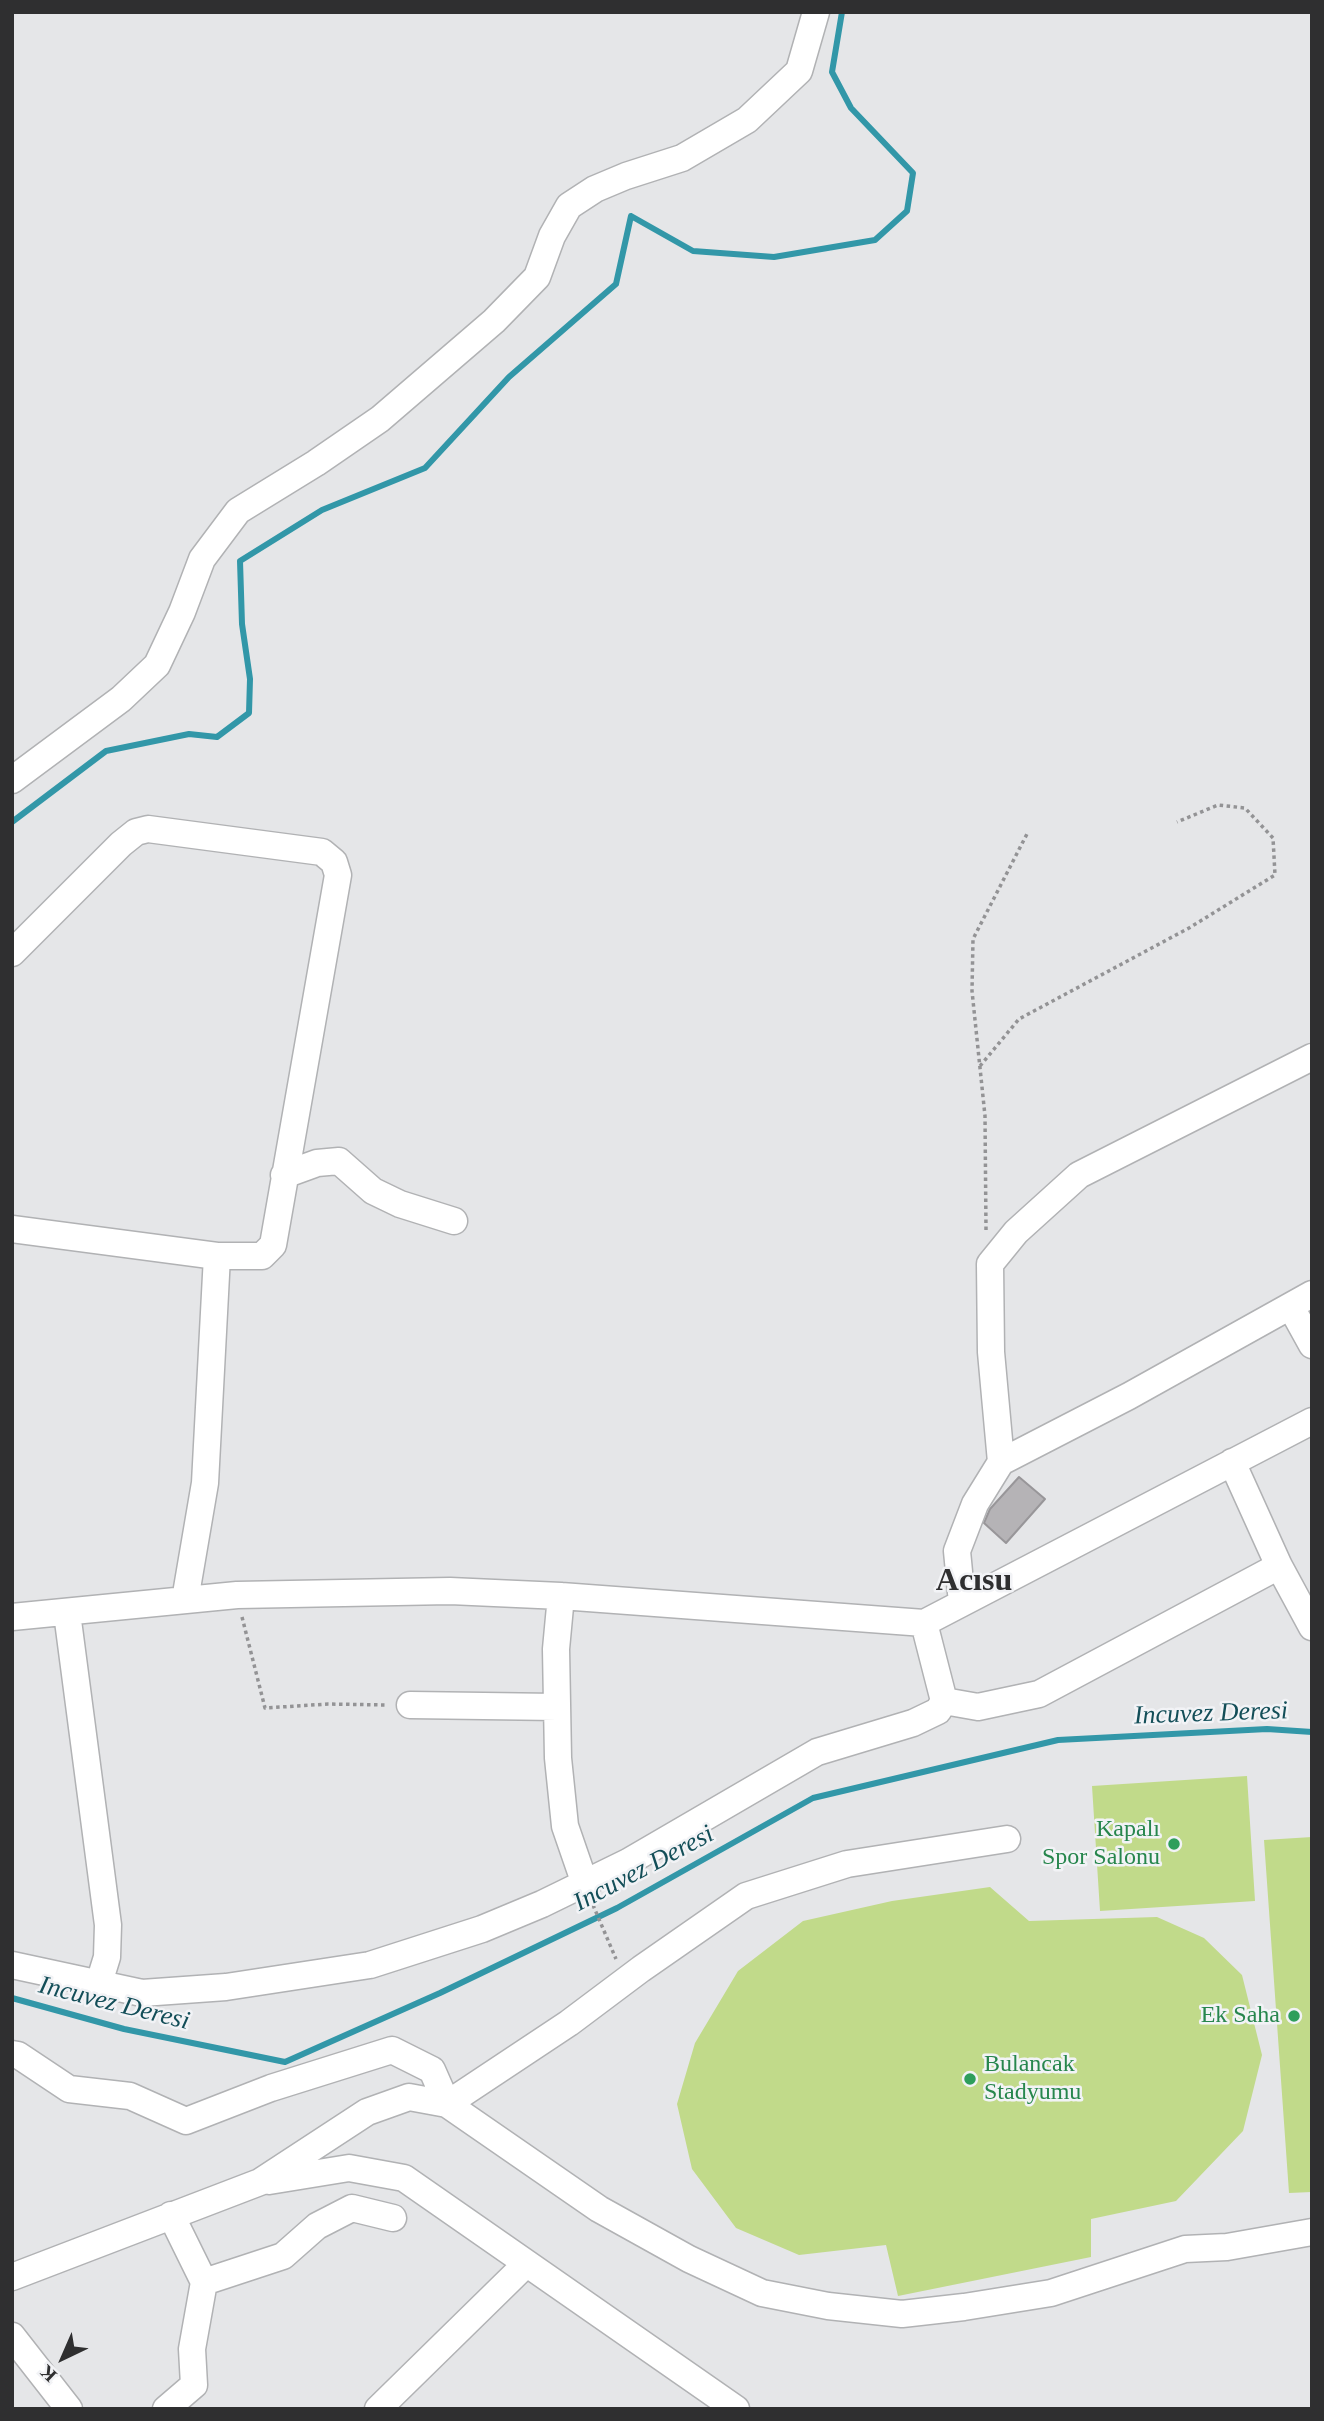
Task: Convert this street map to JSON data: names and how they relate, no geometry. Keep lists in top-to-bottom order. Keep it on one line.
{"districts":["Acısu"],"water":["Incuvez Deresi"],"places":["Kapalı Spor Salonu","Ek Saha","Bulancak Stadyumu"],"north":"bottom left"}
